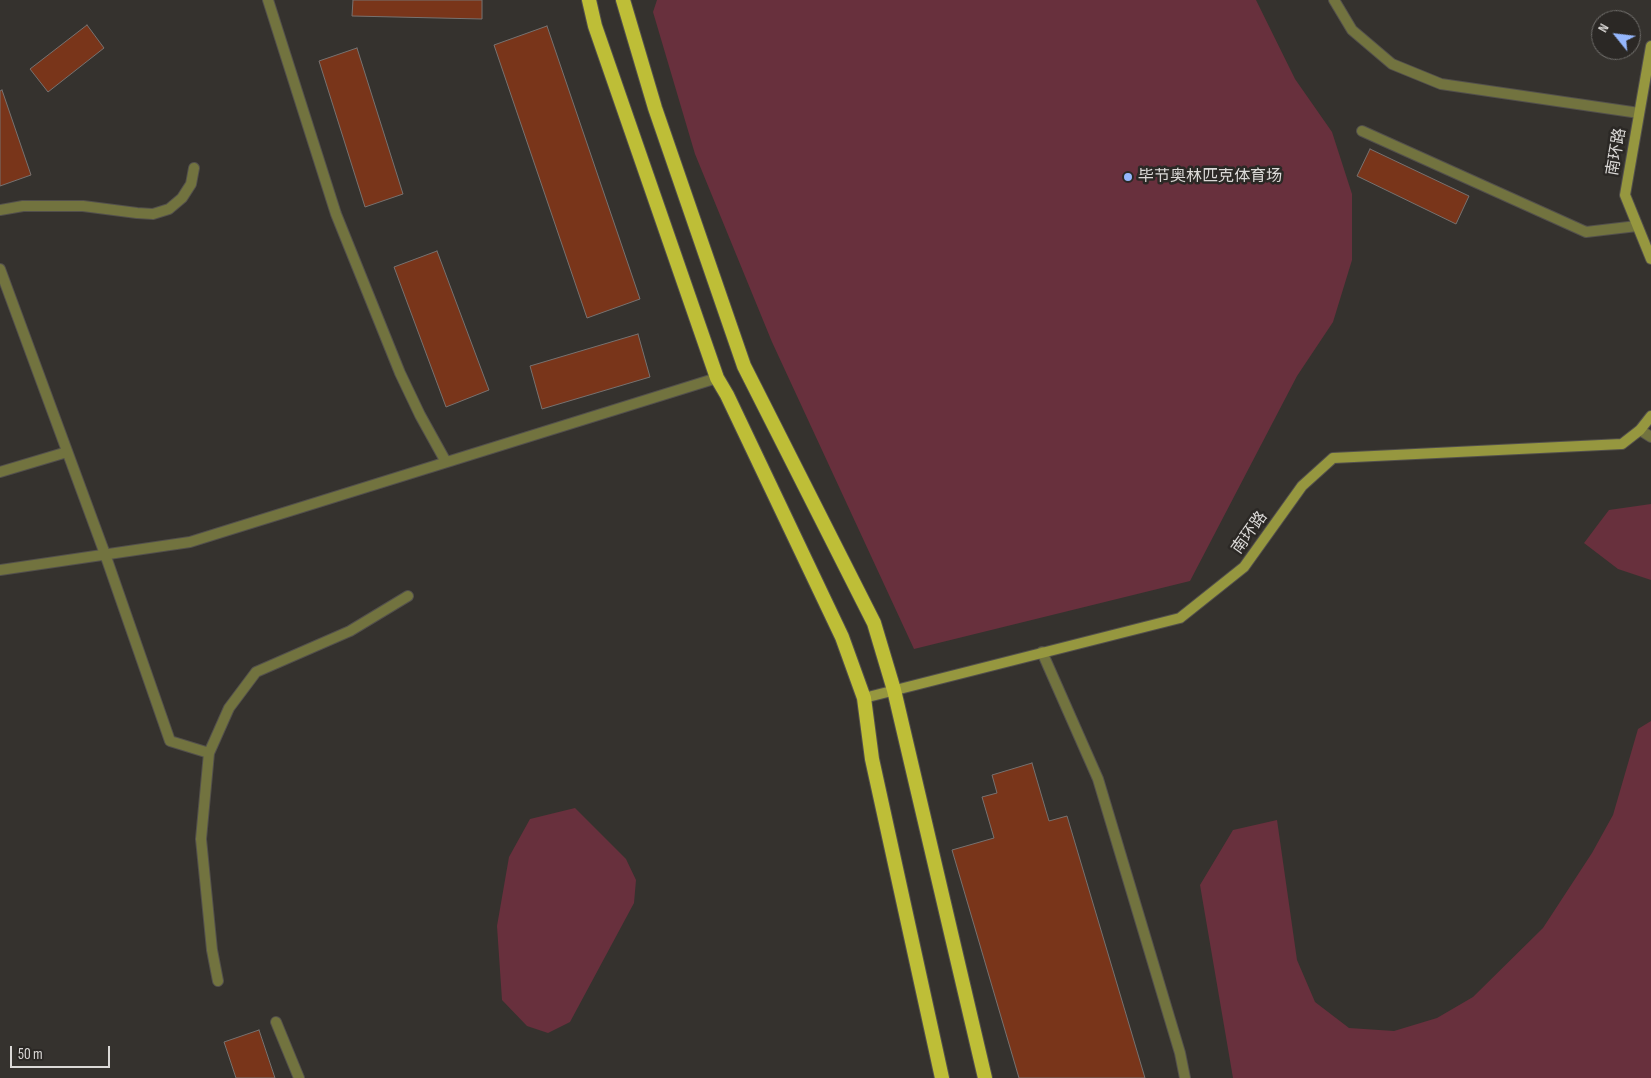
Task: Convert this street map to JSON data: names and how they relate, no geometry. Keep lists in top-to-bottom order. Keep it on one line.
{"streets":{"main road":["南环路"]},"places":["毕节奥林匹克体育场"],"scale_bar":"50 m","north":"top left"}
